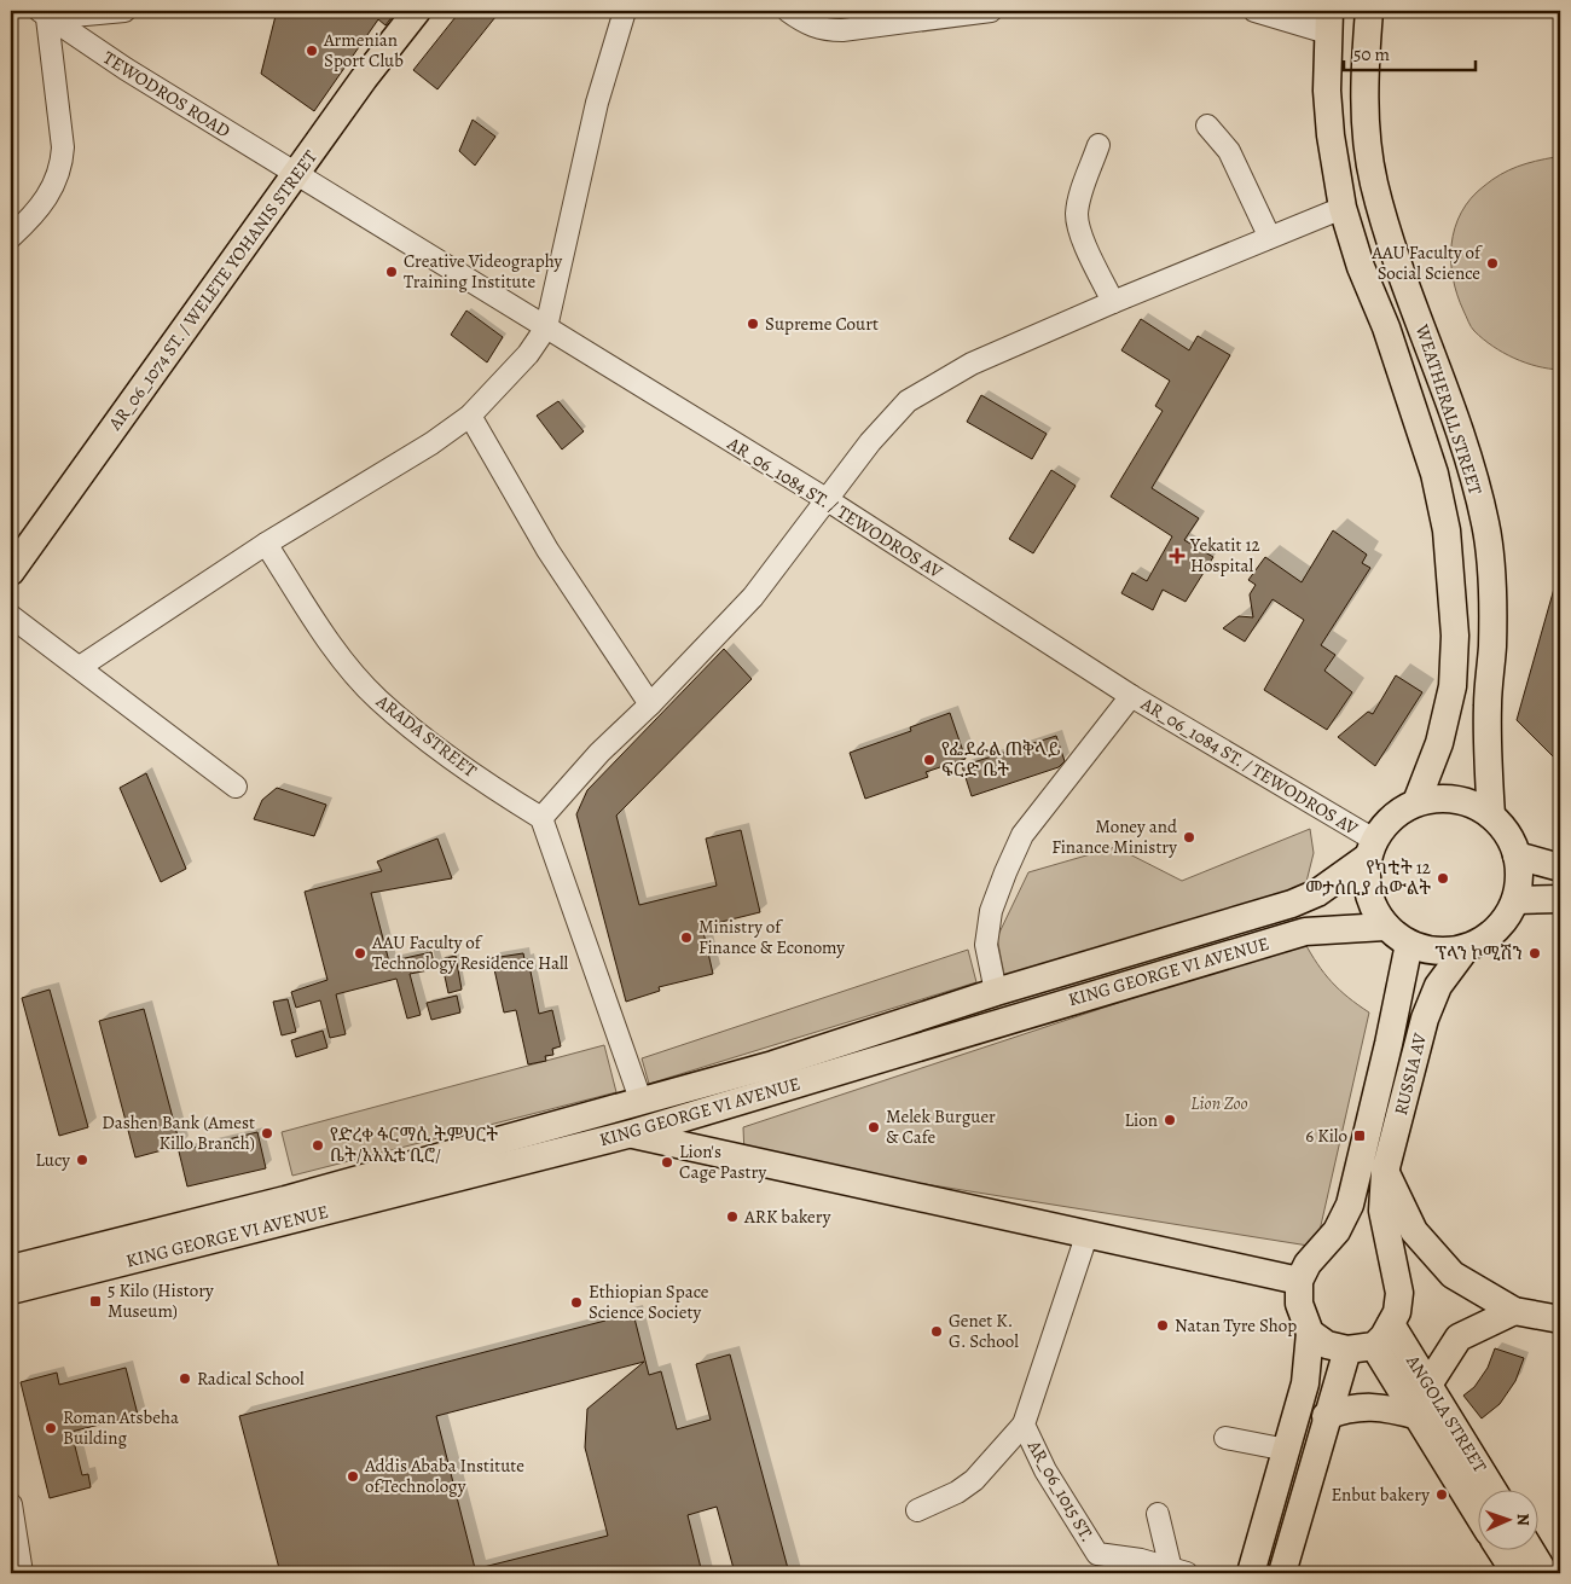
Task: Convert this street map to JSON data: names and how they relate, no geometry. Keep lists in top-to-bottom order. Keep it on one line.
{"streets":{"main road":["AR_06_1074 ST. / WELETE YOHANIS STREET","WEATHERALL STREET","KING GEORGE VI AVENUE","RUSSIA AV","ANGOLA STREET"],"street":["TEWODROS ROAD","AR_06_1084 ST. / TEWODROS AV","ARADA STREET","AR_06_1015 ST."]},"crossings":[["TEWODROS ROAD","AR_06_1074 ST. / WELETE YOHANIS STREET"],["TEWODROS ROAD","AR_06_1084 ST. / TEWODROS AV"],["AR_06_1074 ST. / WELETE YOHANIS STREET","AR_06_1084 ST. / TEWODROS AV"],["WEATHERALL STREET","AR_06_1084 ST. / TEWODROS AV"],["WEATHERALL STREET","KING GEORGE VI AVENUE"],["WEATHERALL STREET","RUSSIA AV"],["AR_06_1084 ST. / TEWODROS AV","KING GEORGE VI AVENUE"],["AR_06_1084 ST. / TEWODROS AV","RUSSIA AV"],["KING GEORGE VI AVENUE","RUSSIA AV"],["RUSSIA AV","ANGOLA STREET"]],"parks":["Lion Zoo"],"places":{"other":["Armenian Sport Club","AAU Faculty of Social Science","Creative Videography Training Institute","Supreme Court","የፌደራል ጠቅላይ ፍርድ ቤት","Money and Finance Ministry","የካቲት 12 መታሰቢያ ሐውልት","Ministry of Finance & Economy","AAU Faculty of Technology Residence Hall","ፕላን ኮሚሽን","Lion","Melek Burguer & Cafe","Dashen Bank (Amest Killo Branch)","የድረቀ ፋርማሲ ትምህርት ቤት/አአኢቴ ቢሮ/","Lucy","Lion's Cage Pastry","ARK bakery","Ethiopian Space Science Society","Natan Tyre Shop","Genet K. G. School","Radical School","Roman Atsbeha Building","Addis Ababa Institute ofTechnology","Enbut bakery"],"health":["Yekatit 12 Hospital"],"transit":["6 Kilo","5 Kilo (History Museum)"]},"scale_bar":"50 m","north":"right"}
